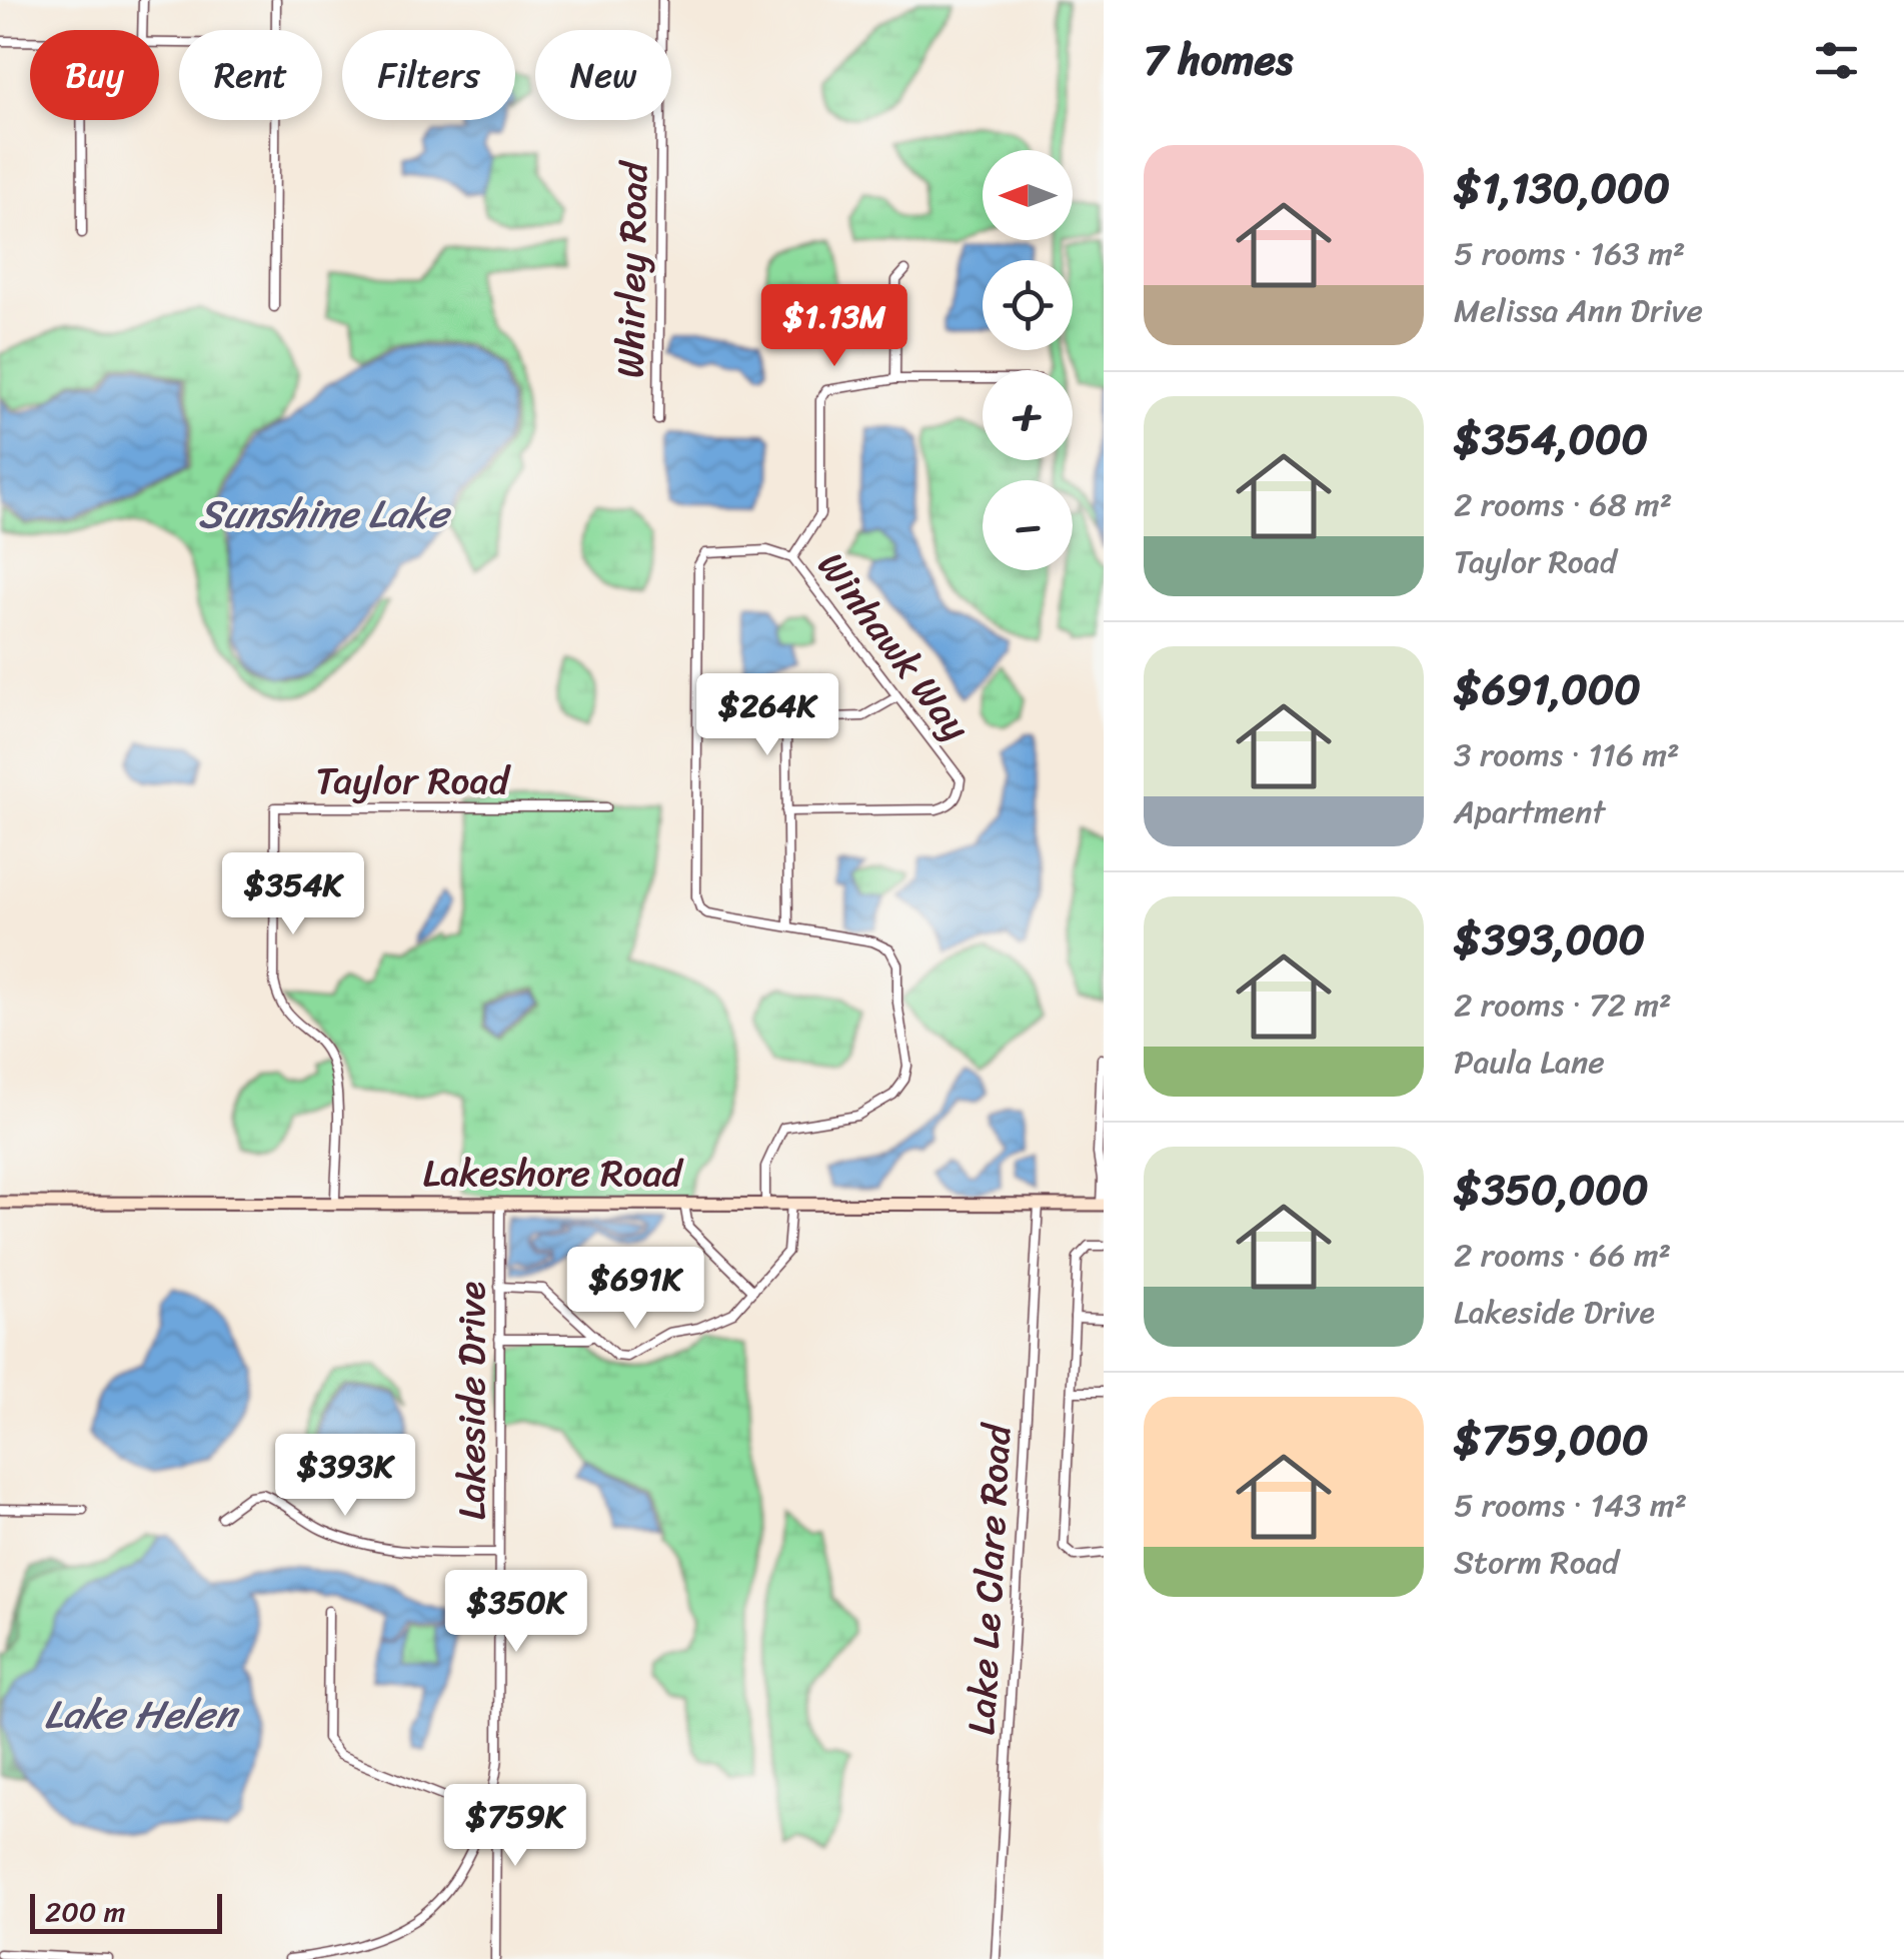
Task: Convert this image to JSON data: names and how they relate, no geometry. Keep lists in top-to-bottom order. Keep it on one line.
{"streets":{"street":["Whirley Road","Winhawk Way","Taylor Road","Lakeshore Road","Lakeside Drive","Lake Le Clare Road"]},"crossings":[["Winhawk Way","Lakeshore Road"],["Taylor Road","Lakeshore Road"],["Lakeshore Road","Lakeside Drive"],["Lakeshore Road","Lake Le Clare Road"]],"water":["Sunshine Lake","Lake Helen"],"scale_bar":"200 m","north":"left","page":{"heading":"7 homes","chip":["Buy","Rent","Filters","New"],"list":[{"name":"$1,130,000","note":"5 rooms · 163 m² · Melissa Ann Drive"},{"name":"$354,000","note":"2 rooms · 68 m² · Taylor Road"},{"name":"$691,000","note":"3 rooms · 116 m² · Apartment"},{"name":"$393,000","note":"2 rooms · 72 m² · Paula Lane"},{"name":"$350,000","note":"2 rooms · 66 m² · Lakeside Drive"},{"name":"$759,000","note":"5 rooms · 143 m² · Storm Road"}],"map_buttons":["+","−"],"price":["$1.13M","$264K","$354K","$691K","$393K","$350K","$759K"],"scale":"200 m"}}
